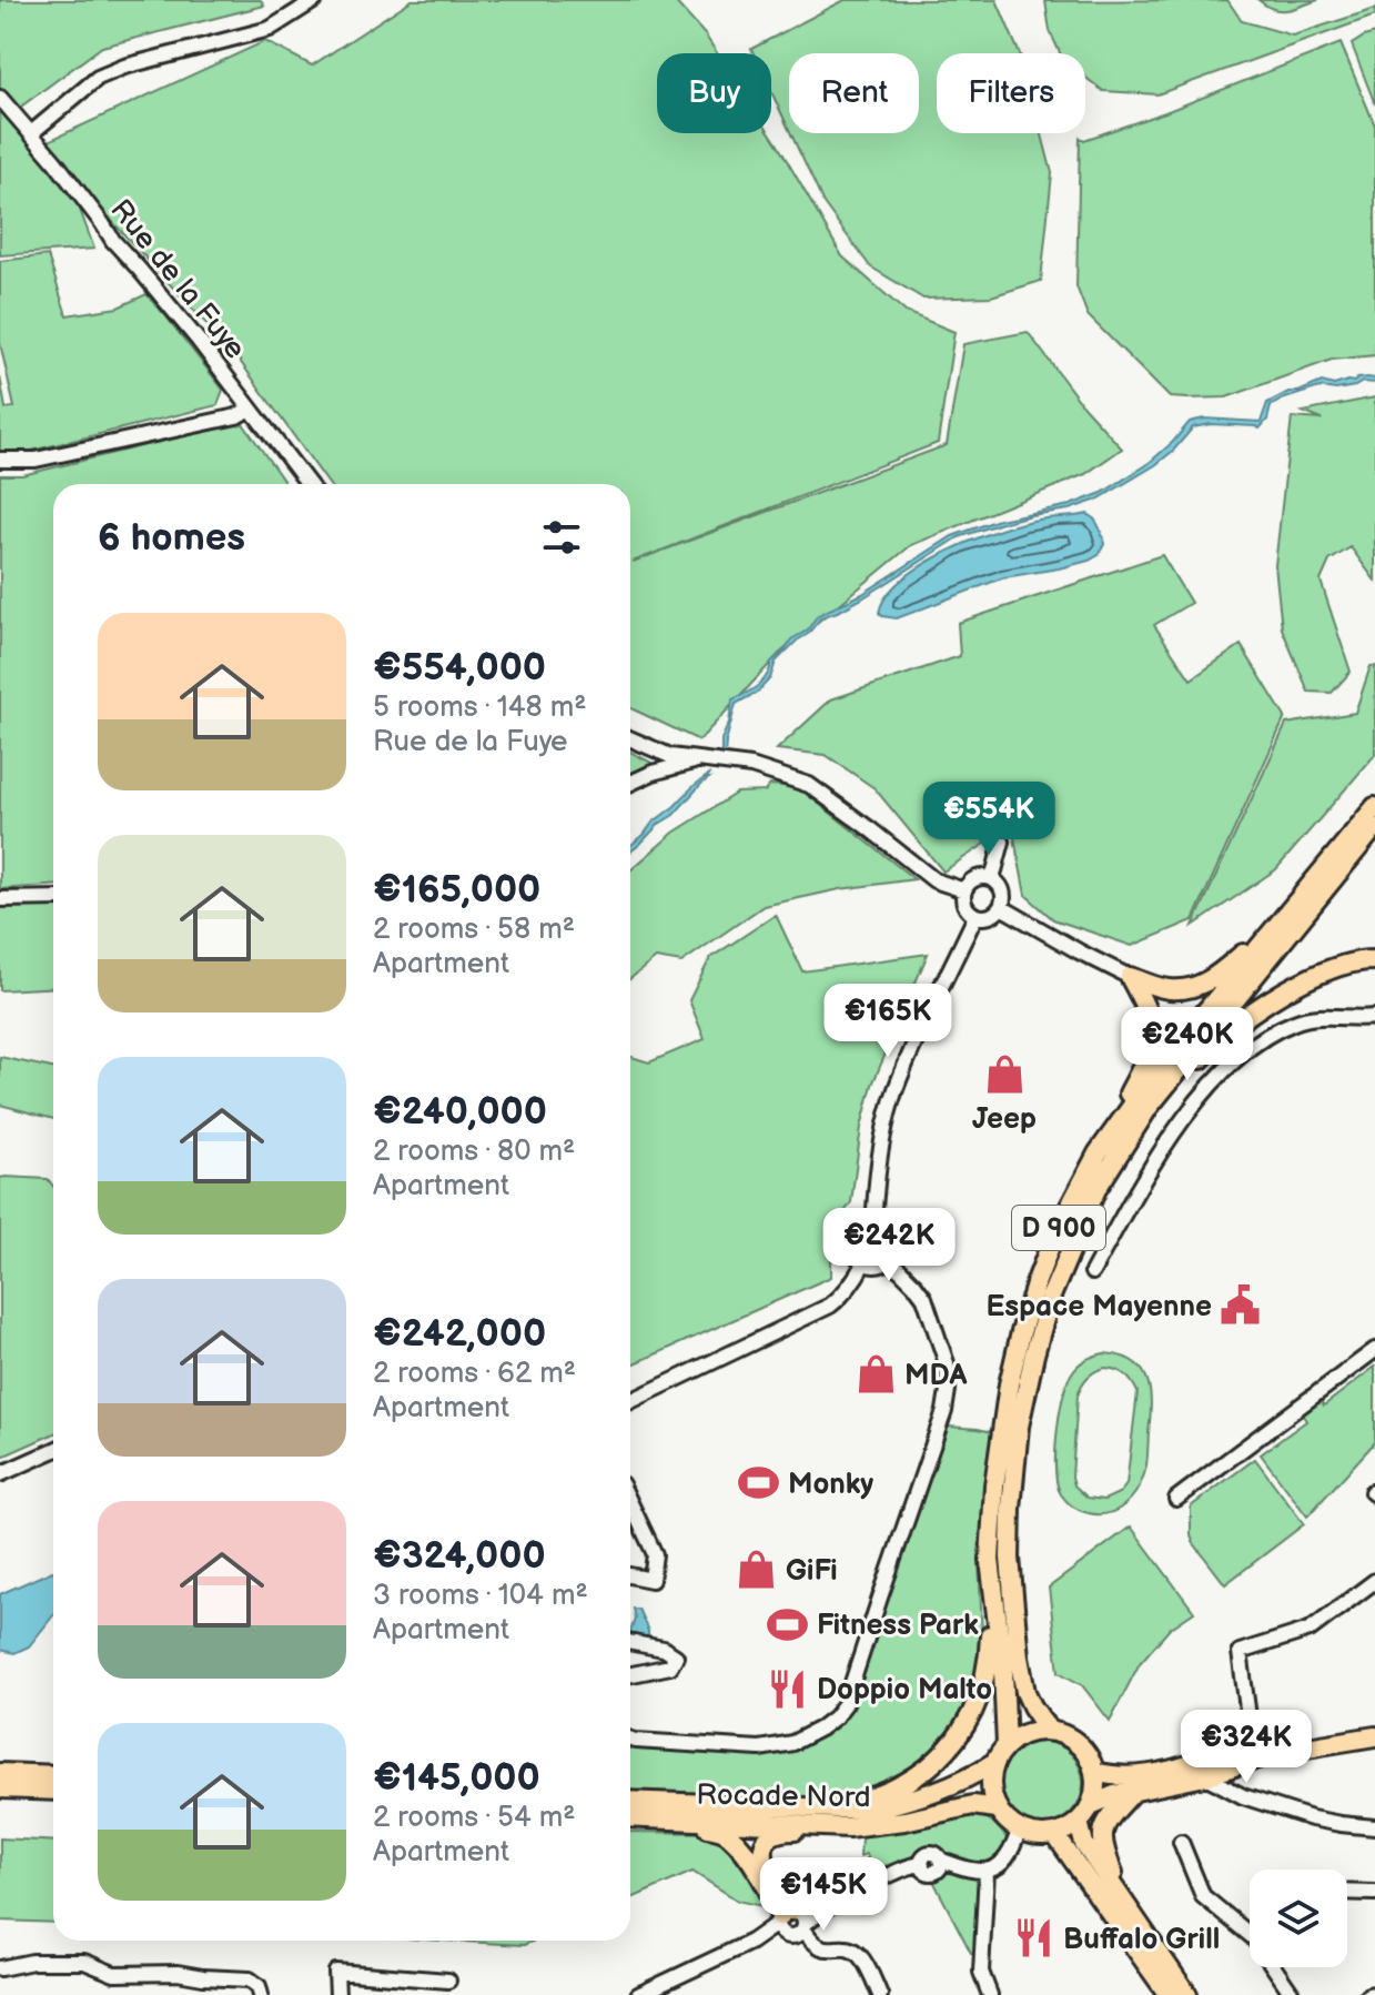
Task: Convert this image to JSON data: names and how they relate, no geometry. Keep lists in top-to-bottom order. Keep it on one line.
{"streets":{"main road":["D 900","Rocade Nord"],"street":["Rue de la Fuye"]},"crossings":[["D 900","Rocade Nord"]],"places":{"shop":["Jeep","MDA","GiFi"],"public building":["Espace Mayenne"],"sports":["Monky","Fitness Park"],"restaurant":["Doppio Malto","Buffalo Grill"]},"page":{"chip":["Buy","Rent","Filters"],"heading":"6 homes","list":[{"name":"€554,000","note":"5 rooms · 148 m² · Rue de la Fuye"},{"name":"€165,000","note":"2 rooms · 58 m² · Apartment"},{"name":"€240,000","note":"2 rooms · 80 m² · Apartment"},{"name":"€242,000","note":"2 rooms · 62 m² · Apartment"},{"name":"€324,000","note":"3 rooms · 104 m² · Apartment"},{"name":"€145,000","note":"2 rooms · 54 m² · Apartment"}],"price":["€554K","€165K","€240K","€242K","€324K","€145K"]}}
